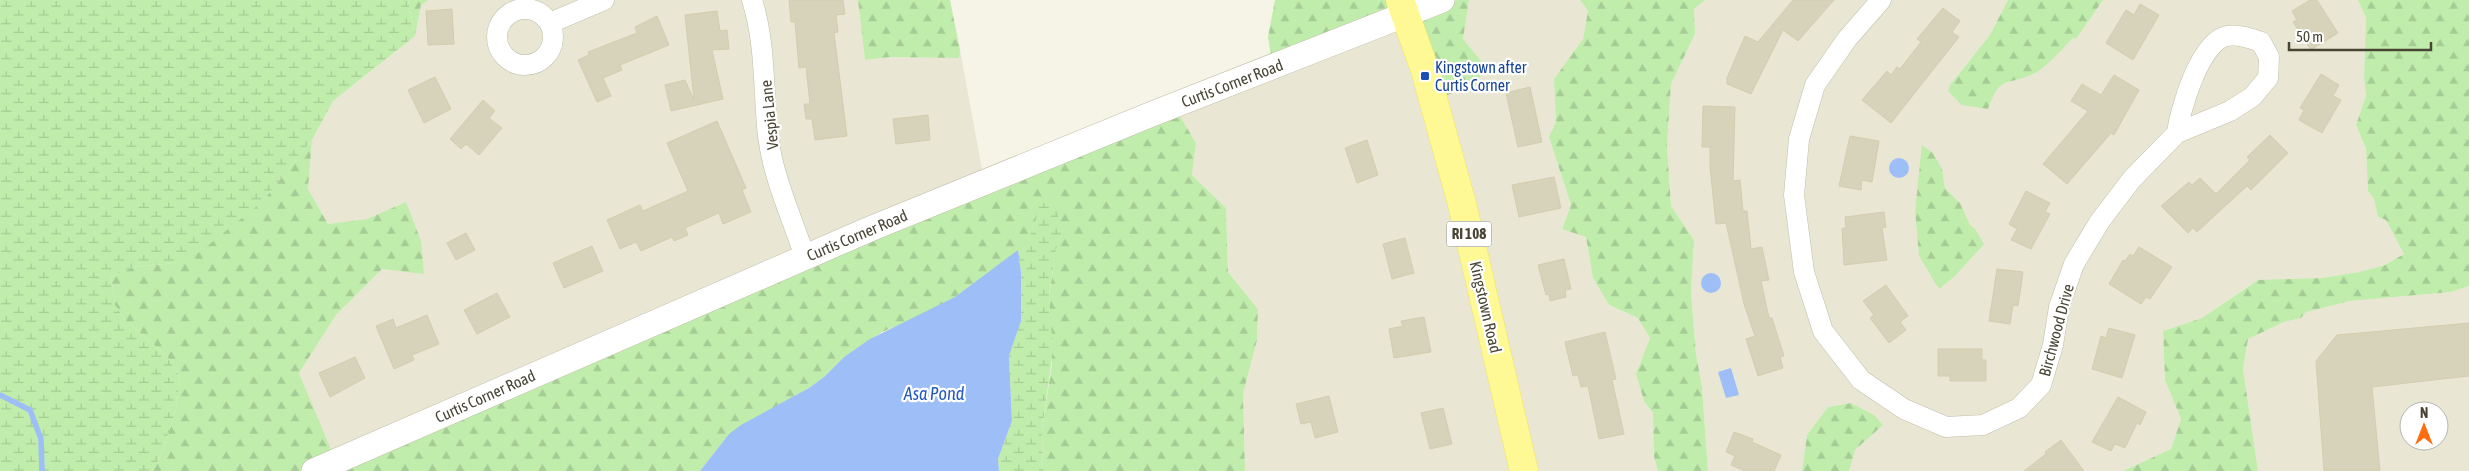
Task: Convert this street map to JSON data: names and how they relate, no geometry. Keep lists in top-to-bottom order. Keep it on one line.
{"streets":{"main road":["RI 108","Kingstown Road"],"street":["Curtis Corner Road","Vespia Lane","Birchwood Drive"]},"crossings":[["Curtis Corner Road","Vespia Lane"],["Curtis Corner Road","Kingstown Road"]],"water":["Asa Pond"],"places":{"transit":["Kingstown after Curtis Corner"]},"scale_bar":"50 m","north":"top"}
